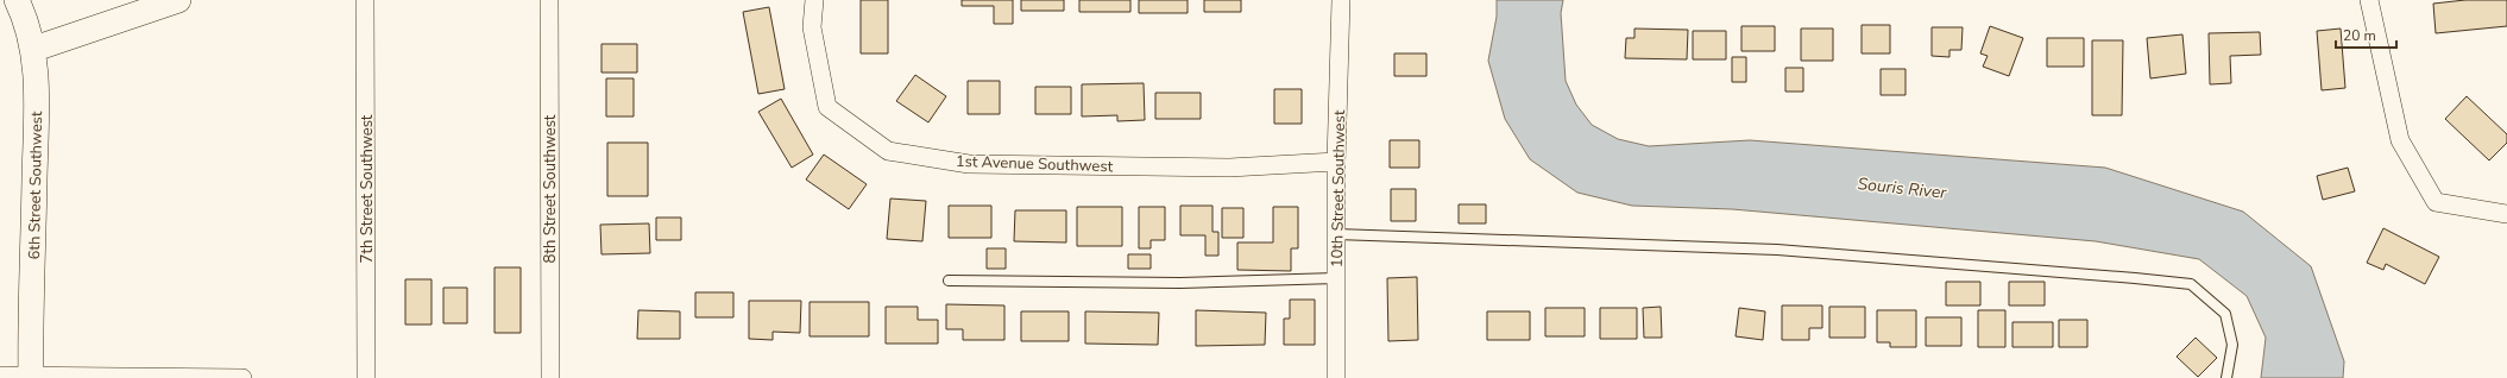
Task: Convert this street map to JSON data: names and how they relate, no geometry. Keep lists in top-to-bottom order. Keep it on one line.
{"streets":{"street":["1st Avenue Southwest","6th Street Southwest","7th Street Southwest","8th Street Southwest","10th Street Southwest"]},"crossings":[["1st Avenue Southwest","10th Street Southwest"]],"water":["Souris River"],"scale_bar":"20 m"}
